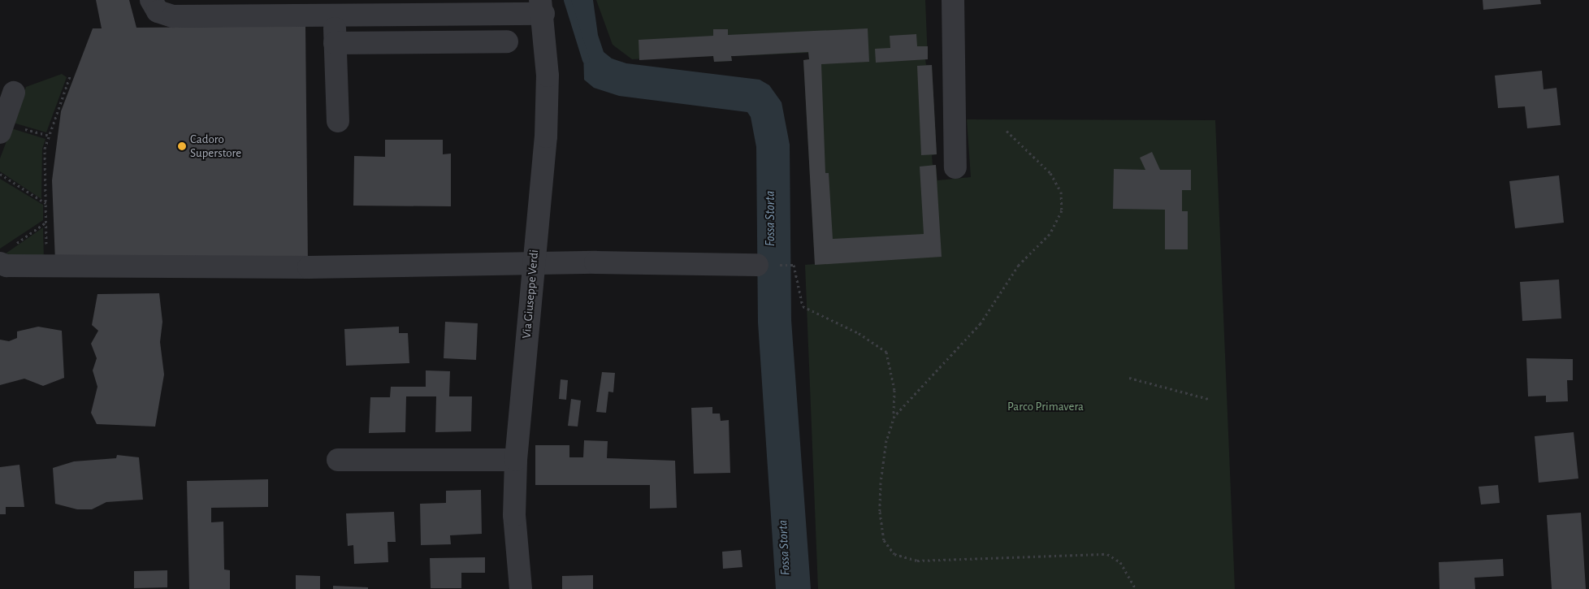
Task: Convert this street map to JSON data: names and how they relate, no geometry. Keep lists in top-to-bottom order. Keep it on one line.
{"streets":{"street":["Via Giuseppe Verdi"]},"water":["Fossa Storta"],"parks":["Parco Primavera"],"places":["Cadoro Superstore"]}
